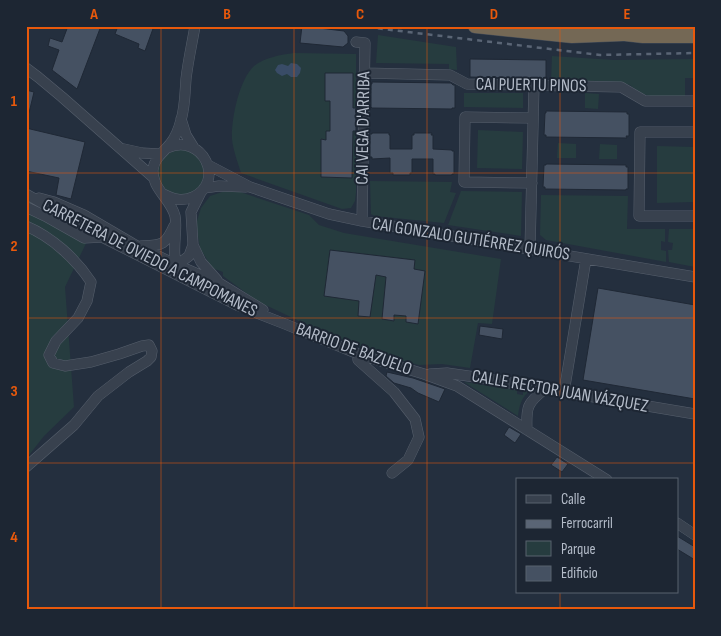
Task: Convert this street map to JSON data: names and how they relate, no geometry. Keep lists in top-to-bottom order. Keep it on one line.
{"streets":{"street":["CAI PUERTU PINOS","CAI VEGA D'ARRIBA","CAI GONZALO GUTIÉRREZ QUIRÓS","CARRETERA DE OVIEDO A CAMPOMANES","BARRIO DE BAZUELO","CALLE RECTOR JUAN VÁZQUEZ"]},"crossings":[["CAI PUERTU PINOS","CAI VEGA D'ARRIBA"],["CAI VEGA D'ARRIBA","CAI GONZALO GUTIÉRREZ QUIRÓS"],["CARRETERA DE OVIEDO A CAMPOMANES","BARRIO DE BAZUELO"],["BARRIO DE BAZUELO","CALLE RECTOR JUAN VÁZQUEZ"]],"legend":["Calle","Ferrocarril","Parque","Edificio"],"grid":{"columns":["A","B","C","D","E"],"rows":["1","2","3","4"]}}
